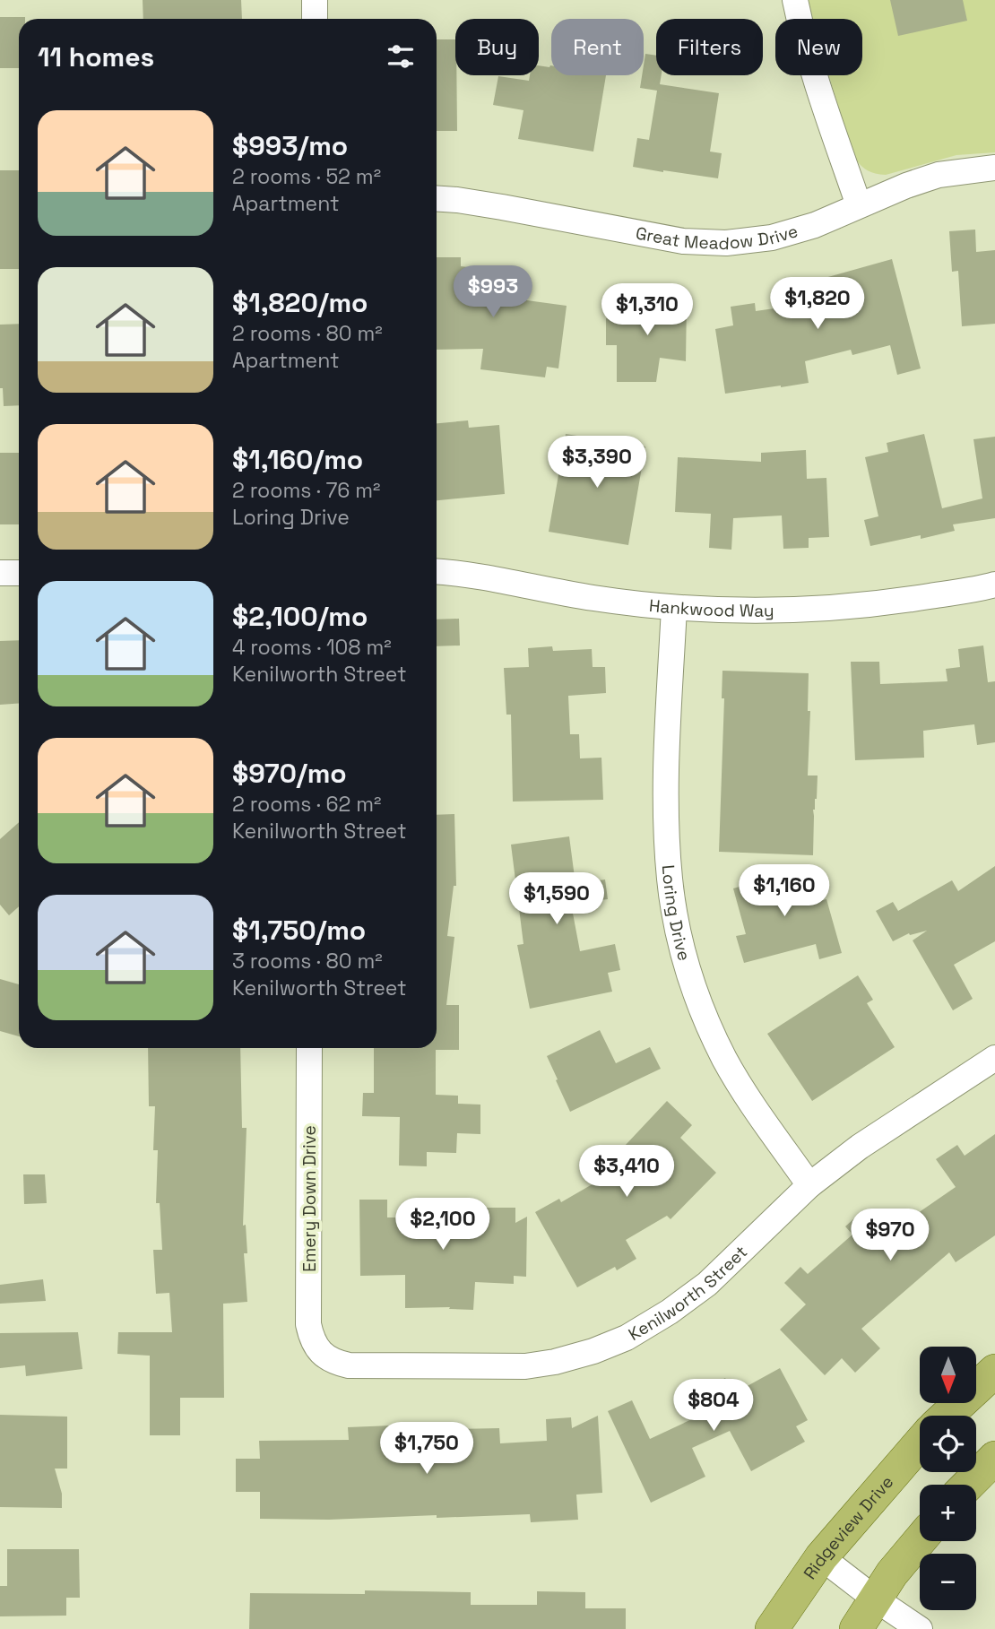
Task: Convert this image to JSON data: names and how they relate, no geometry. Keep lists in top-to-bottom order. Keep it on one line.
{"streets":{"main road":["Ridgeview Drive"],"street":["Great Meadow Drive","Hankwood Way","Loring Drive","Emery Down Drive","Kenilworth Street"]},"crossings":[["Hankwood Way","Loring Drive"],["Loring Drive","Kenilworth Street"],["Emery Down Drive","Kenilworth Street"]],"north":"bottom","page":{"chip":["Buy","Rent","Filters","New"],"heading":"11 homes","list":[{"name":"$993/mo","note":"2 rooms · 52 m² · Apartment"},{"name":"$1,820/mo","note":"2 rooms · 80 m² · Apartment"},{"name":"$1,160/mo","note":"2 rooms · 76 m² · Loring Drive"},{"name":"$2,100/mo","note":"4 rooms · 108 m² · Kenilworth Street"},{"name":"$970/mo","note":"2 rooms · 62 m² · Kenilworth Street"},{"name":"$1,750/mo","note":"3 rooms · 80 m² · Kenilworth Street"}],"price":["$993","$1,820","$1,310","$3,390","$1,160","$1,590","$3,410","$2,100","$970","$804","$1,750"],"map_buttons":["+","−"]}}
